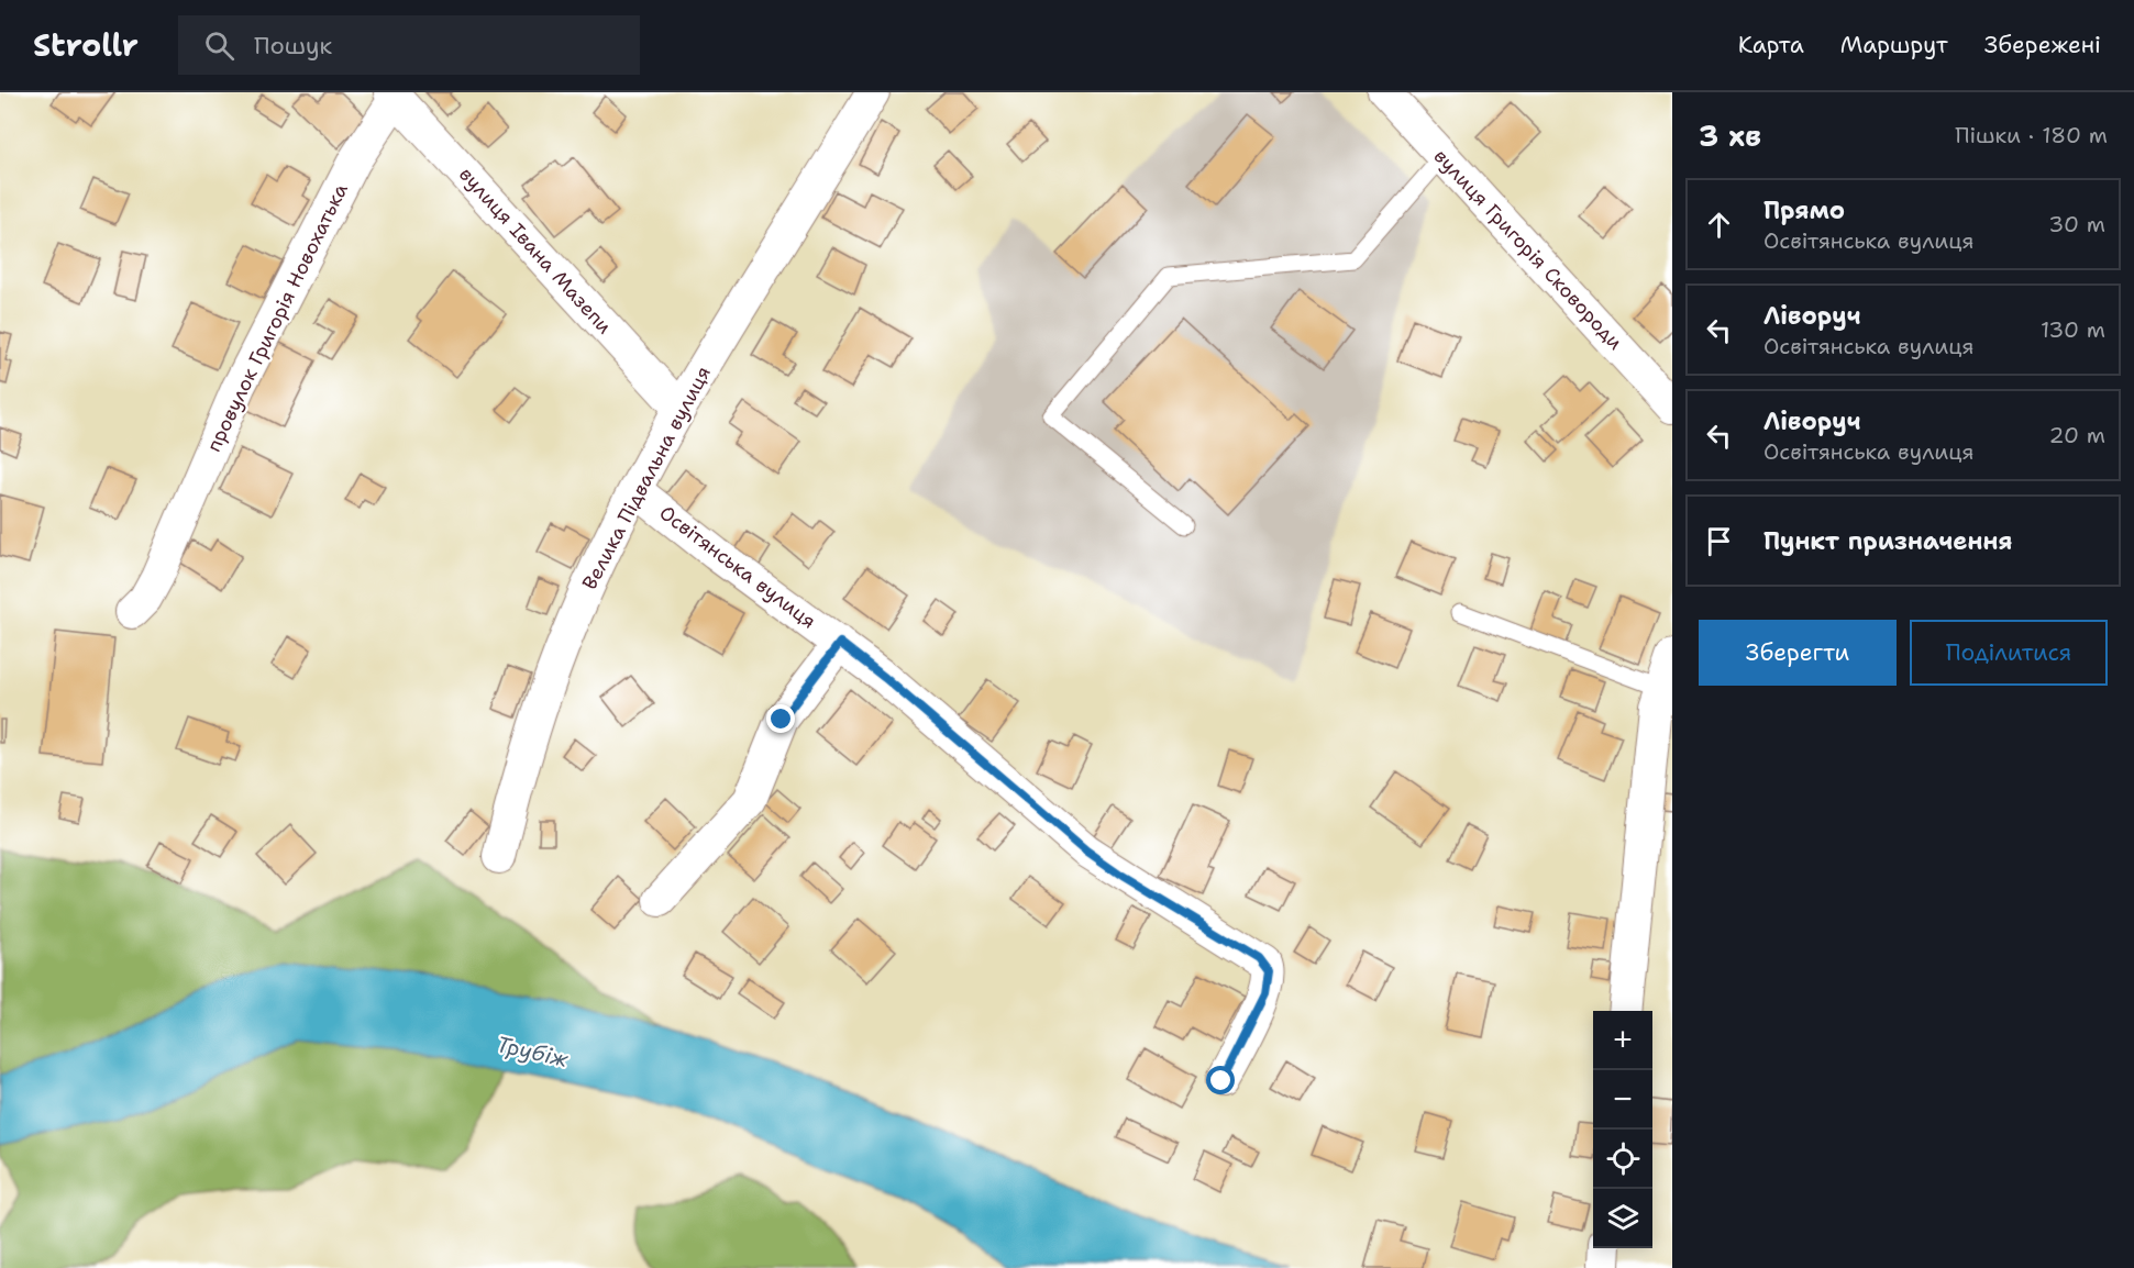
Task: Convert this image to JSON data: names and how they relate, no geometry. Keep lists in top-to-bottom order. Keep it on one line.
{"streets":{"street":["вулиця Григорія Сковороди","вулиця Івана Мазепи","провулок Григорія Новохатька","Велика Підвальна вулиця","Освітянська вулиця"]},"crossings":[["вулиця Івана Мазепи","провулок Григорія Новохатька"],["вулиця Івана Мазепи","Велика Підвальна вулиця"],["Велика Підвальна вулиця","Освітянська вулиця"]],"water":["Трубіж"],"page":{"header":"Strollr","search":"Пошук","nav":["Карта","Маршрут","Збережені"],"heading":["3 хв","Пішки · 180 m"],"list":[["Прямо","Освітянська вулиця","30 m"],["Ліворуч","Освітянська вулиця","130 m"],["Ліворуч","Освітянська вулиця","20 m"],"Пункт призначення"],"buttons":["Зберегти","Поділитися"],"map_buttons":["+","−"]}}
